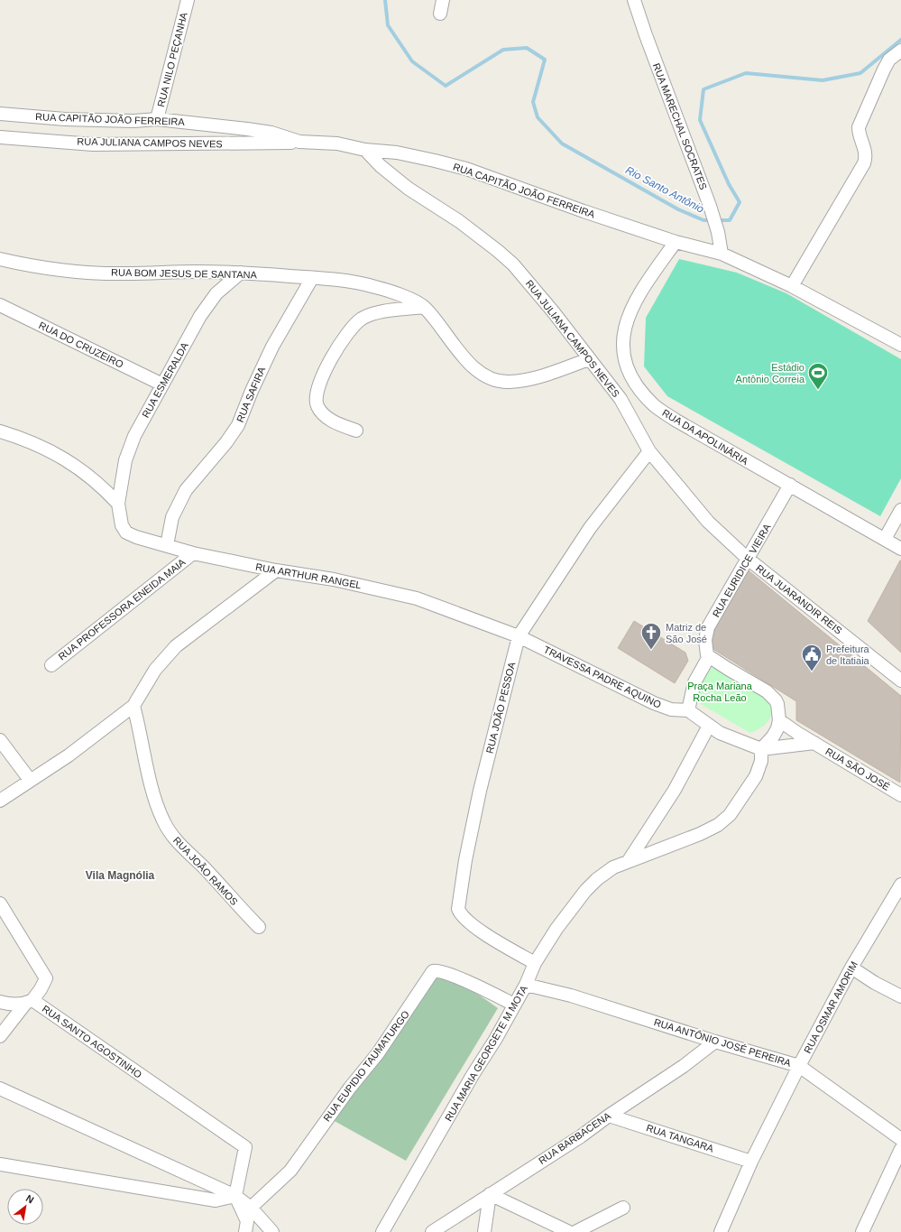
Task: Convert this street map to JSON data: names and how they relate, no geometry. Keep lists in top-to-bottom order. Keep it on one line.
{"streets":{"street":["RUA NILO PEÇANHA","RUA CAPITÃO JOÃO FERREIRA","RUA MARECHAL SOCRATES","RUA JULIANA CAMPOS NEVES","RUA BOM JESUS DE SANTANA","RUA DO CRUZEIRO","RUA ESMERALDA","RUA SAFIRA","RUA DA APOLINÁRIA","RUA EURIDICE VIEIRA","RUA ARTHUR RANGEL","RUA JUARANDIR REIS","RUA PROFESSORA ENEIDA MAIA","TRAVESSA PADRE AQUINO","RUA JOÃO PESSOA","RUA SÃO JOSÉ","RUA JOÃO RAMOS","RUA OSMAR AMORIM","RUA SANTO AGOSTINHO","RUA ANTÔNIO JOSÉ PEREIRA","RUA MARIA GEORGETE M MOTA","RUA EUPIDIO TAUMATURGO","RUA BARBACENA","RUA TANGARA"]},"crossings":[["RUA NILO PEÇANHA","RUA CAPITÃO JOÃO FERREIRA"],["RUA CAPITÃO JOÃO FERREIRA","RUA MARECHAL SOCRATES"],["RUA CAPITÃO JOÃO FERREIRA","RUA JULIANA CAMPOS NEVES"],["RUA CAPITÃO JOÃO FERREIRA","RUA DA APOLINÁRIA"],["RUA JULIANA CAMPOS NEVES","RUA BOM JESUS DE SANTANA"],["RUA JULIANA CAMPOS NEVES","RUA EURIDICE VIEIRA"],["RUA JULIANA CAMPOS NEVES","RUA JUARANDIR REIS"],["RUA JULIANA CAMPOS NEVES","RUA JOÃO PESSOA"],["RUA BOM JESUS DE SANTANA","RUA ESMERALDA"],["RUA BOM JESUS DE SANTANA","RUA SAFIRA"],["RUA DO CRUZEIRO","RUA ESMERALDA"],["RUA ESMERALDA","RUA ARTHUR RANGEL"],["RUA SAFIRA","RUA ARTHUR RANGEL"],["RUA DA APOLINÁRIA","RUA EURIDICE VIEIRA"],["RUA EURIDICE VIEIRA","RUA JUARANDIR REIS"],["RUA ARTHUR RANGEL","RUA PROFESSORA ENEIDA MAIA"],["RUA ARTHUR RANGEL","TRAVESSA PADRE AQUINO"],["RUA ARTHUR RANGEL","RUA JOÃO PESSOA"],["TRAVESSA PADRE AQUINO","RUA JOÃO PESSOA"],["RUA JOÃO PESSOA","RUA MARIA GEORGETE M MOTA"],["RUA SÃO JOSÉ","RUA MARIA GEORGETE M MOTA"],["RUA OSMAR AMORIM","RUA ANTÔNIO JOSÉ PEREIRA"],["RUA OSMAR AMORIM","RUA TANGARA"],["RUA ANTÔNIO JOSÉ PEREIRA","RUA MARIA GEORGETE M MOTA"],["RUA ANTÔNIO JOSÉ PEREIRA","RUA BARBACENA"],["RUA MARIA GEORGETE M MOTA","RUA EUPIDIO TAUMATURGO"],["RUA BARBACENA","RUA TANGARA"]],"districts":["Vila Magnólia"],"water":["Rio Santo Antônio"],"parks":["Praça Mariana Rocha Leão"],"places":{"sports":["Estádio Antônio Correia"],"church":["Matriz de São José"],"public building":["Prefeitura de Itatiaia"]},"north":"top right"}
